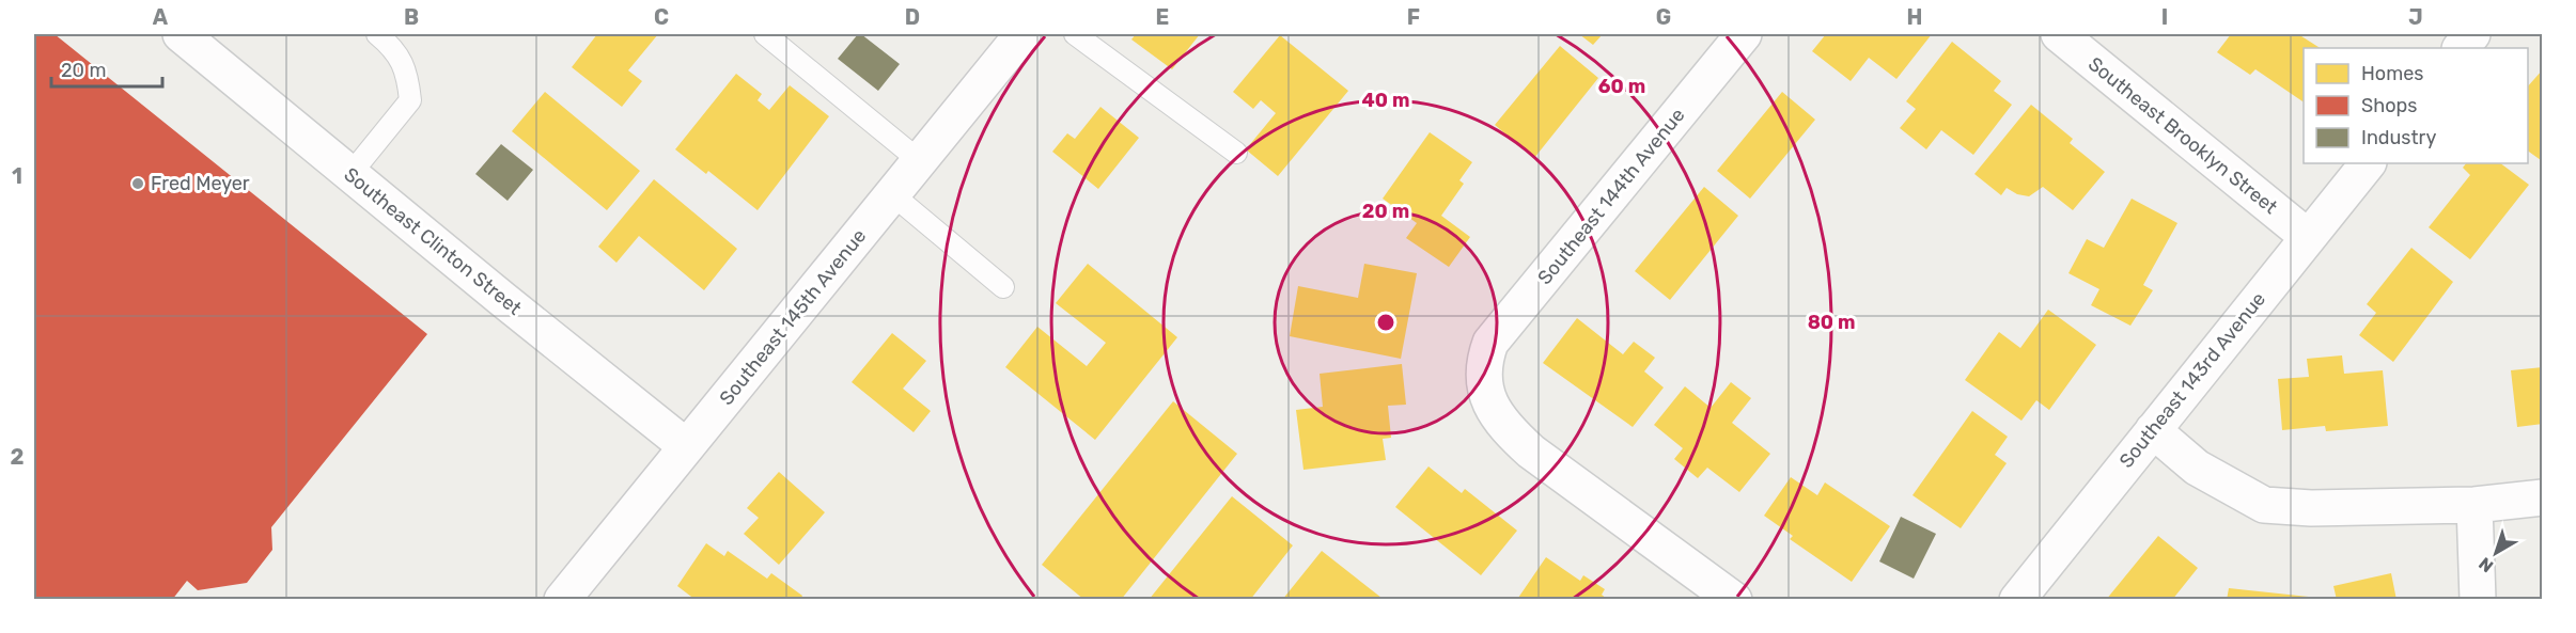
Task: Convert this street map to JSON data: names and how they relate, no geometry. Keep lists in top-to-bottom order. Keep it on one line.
{"streets":{"street":["Southeast Brooklyn Street","Southeast 144th Avenue","Southeast Clinton Street","Southeast 145th Avenue","Southeast 143rd Avenue"]},"crossings":[["Southeast Brooklyn Street","Southeast 143rd Avenue"],["Southeast Clinton Street","Southeast 145th Avenue"]],"places":["Fred Meyer"],"legend":["Homes","Shops","Industry"],"scale_bar":"20 m","north":"bottom left","grid":{"columns":["A","B","C","D","E","F","G","H","I","J"],"rows":["1","2"]},"rings":["60 m","40 m","20 m","80 m"]}
